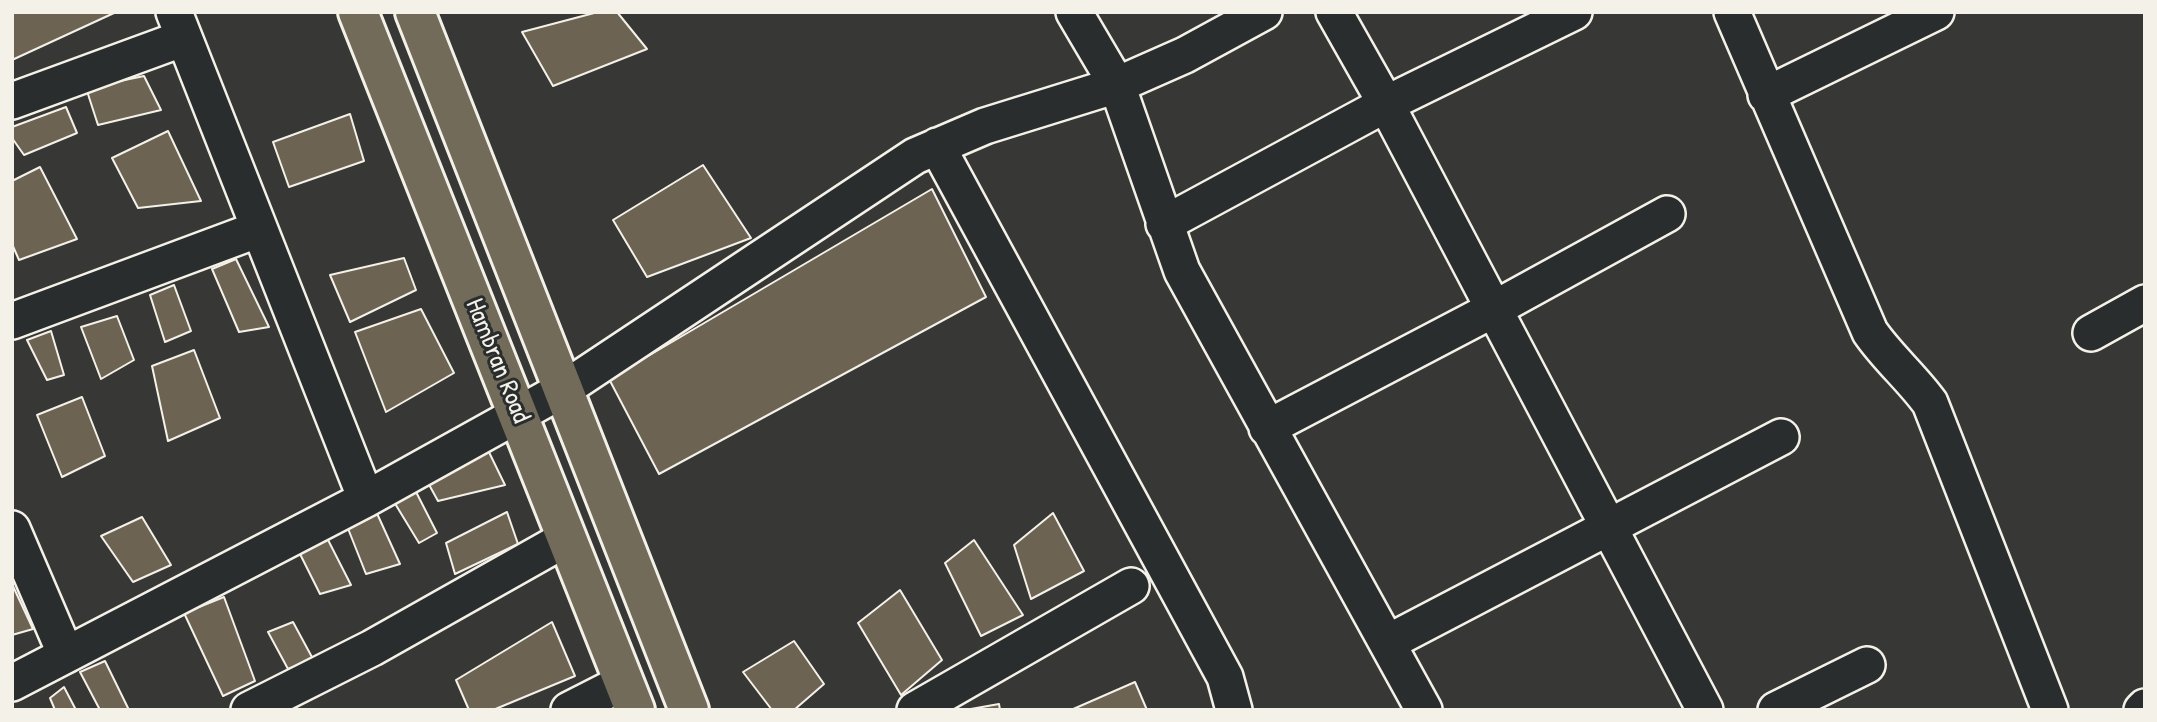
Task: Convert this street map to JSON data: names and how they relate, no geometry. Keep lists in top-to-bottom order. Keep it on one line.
{"streets":{"main road":["Hambran Road"]}}
